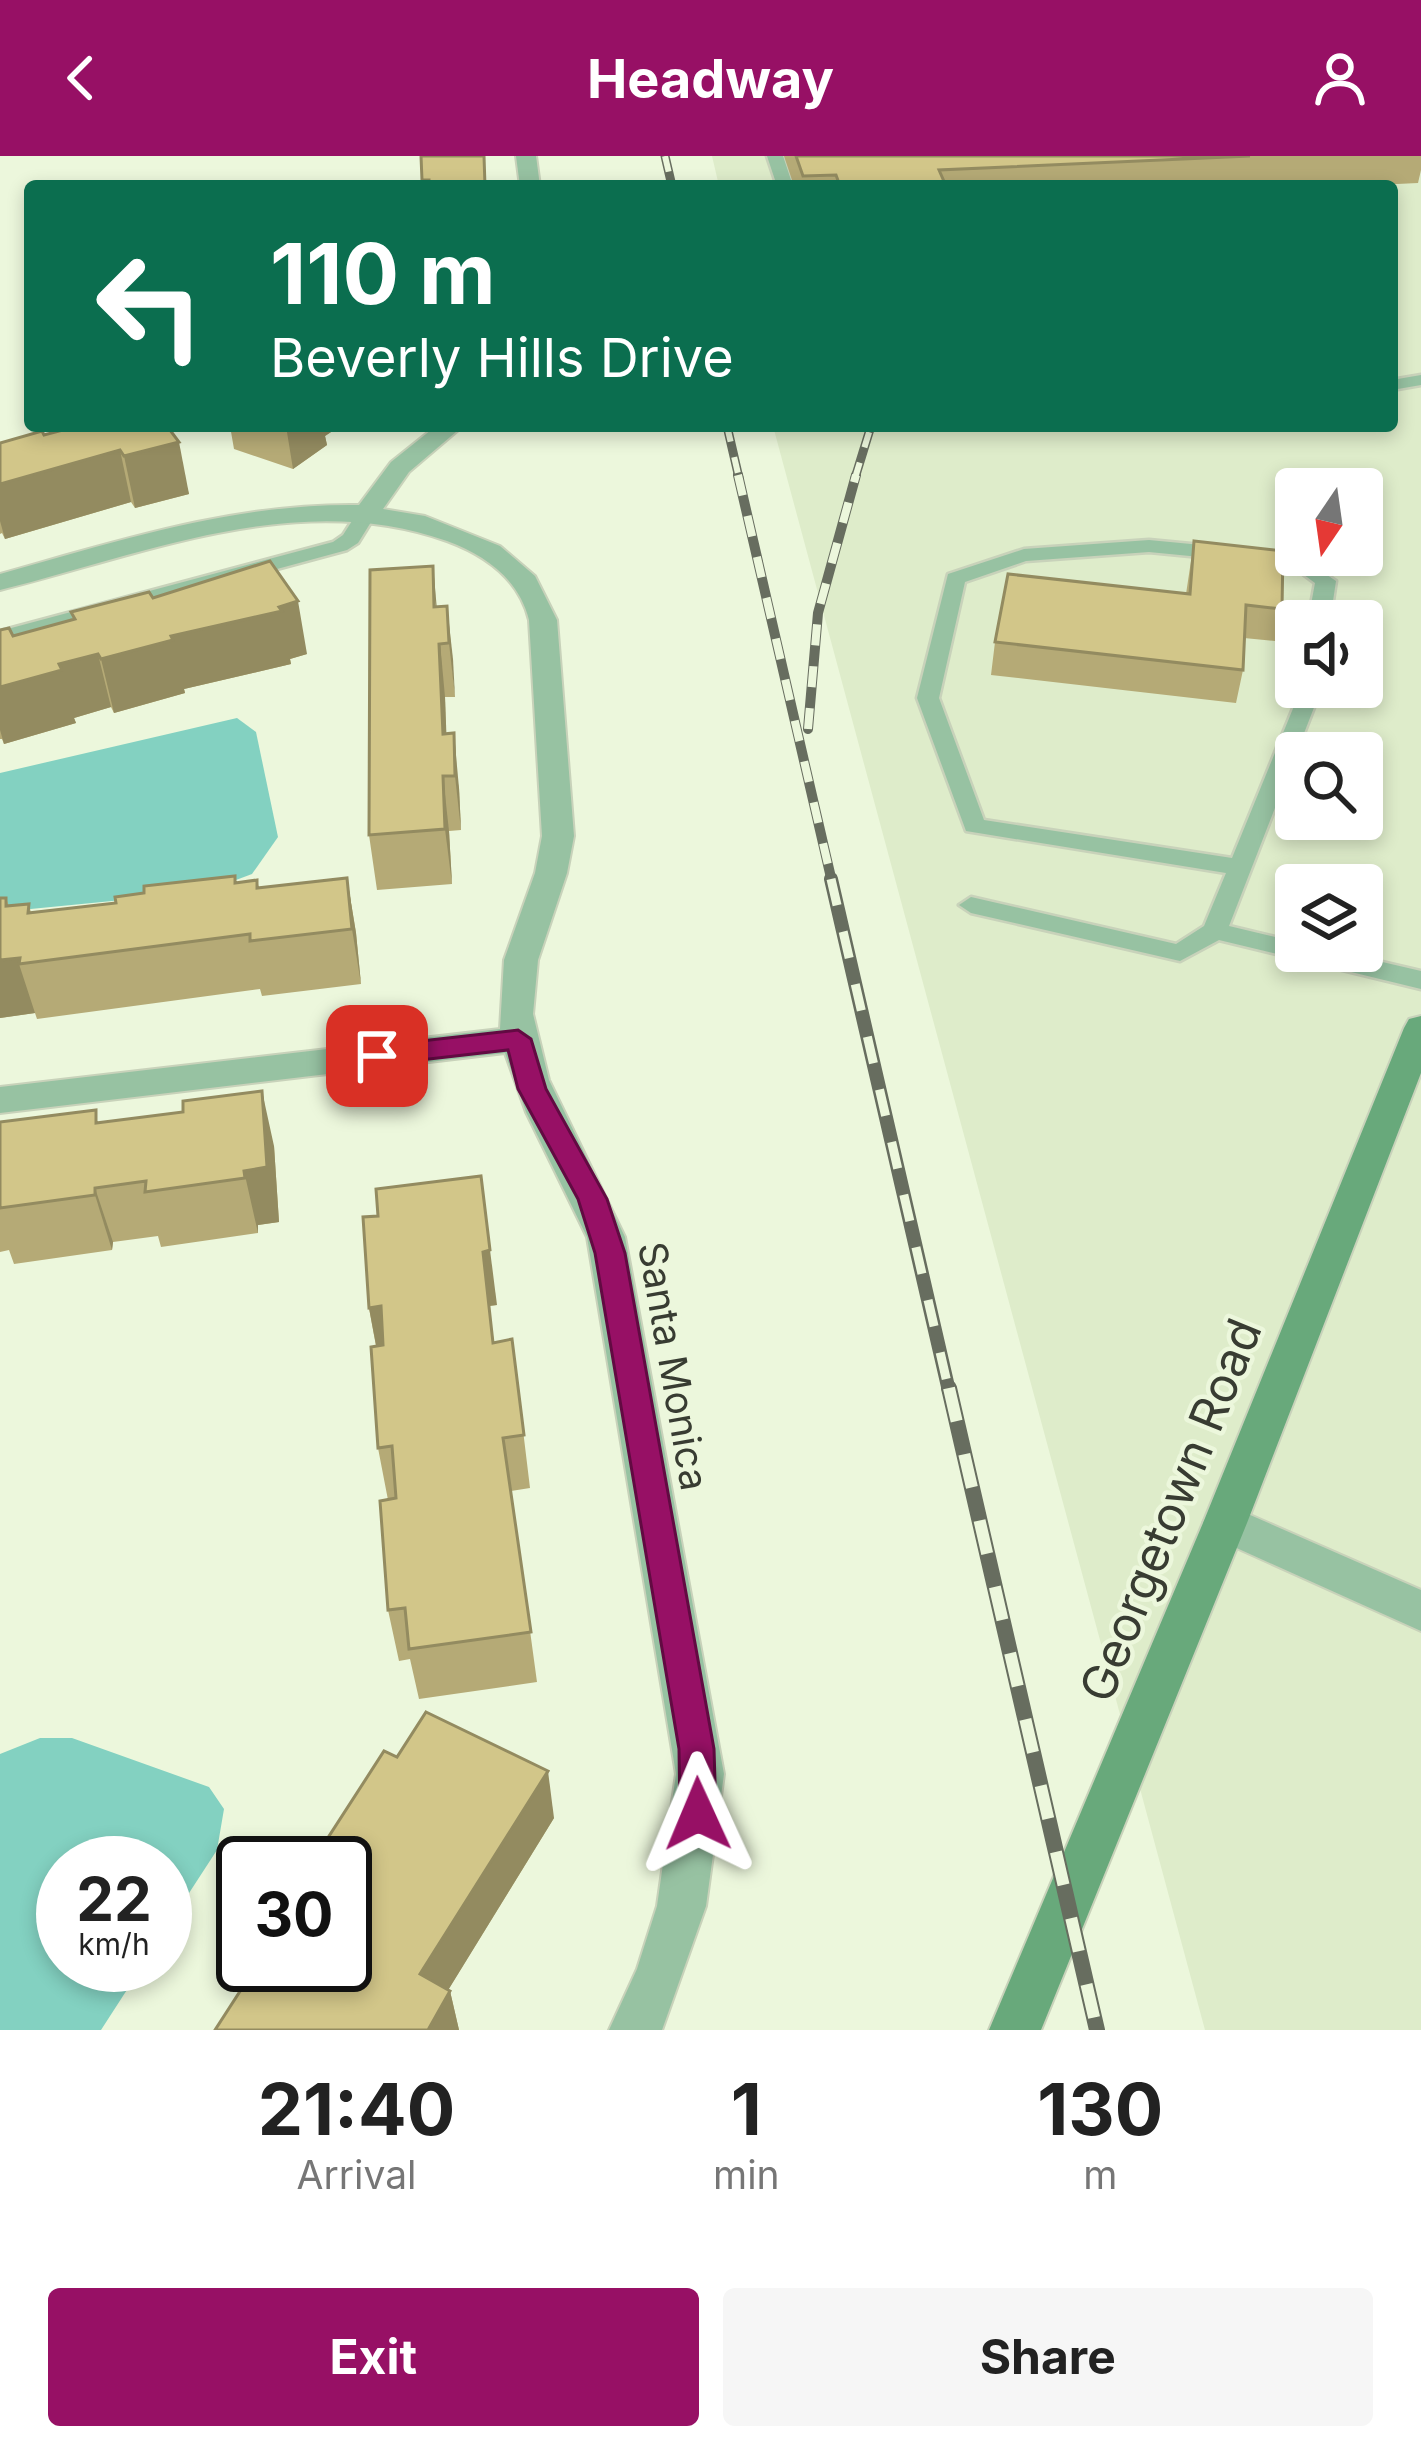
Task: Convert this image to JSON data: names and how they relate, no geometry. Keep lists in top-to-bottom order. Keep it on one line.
{"streets":{"main road":["Georgetown Road"],"street":["Santa Monica"]},"north":"bottom","page":{"header":"Headway","turn":["110 m","Beverly Hills Drive"],"speed":"22 km/h","limit":"30","eta":["21:40","Arrival","1","min","130","m"],"buttons":["Exit","Share"]}}
